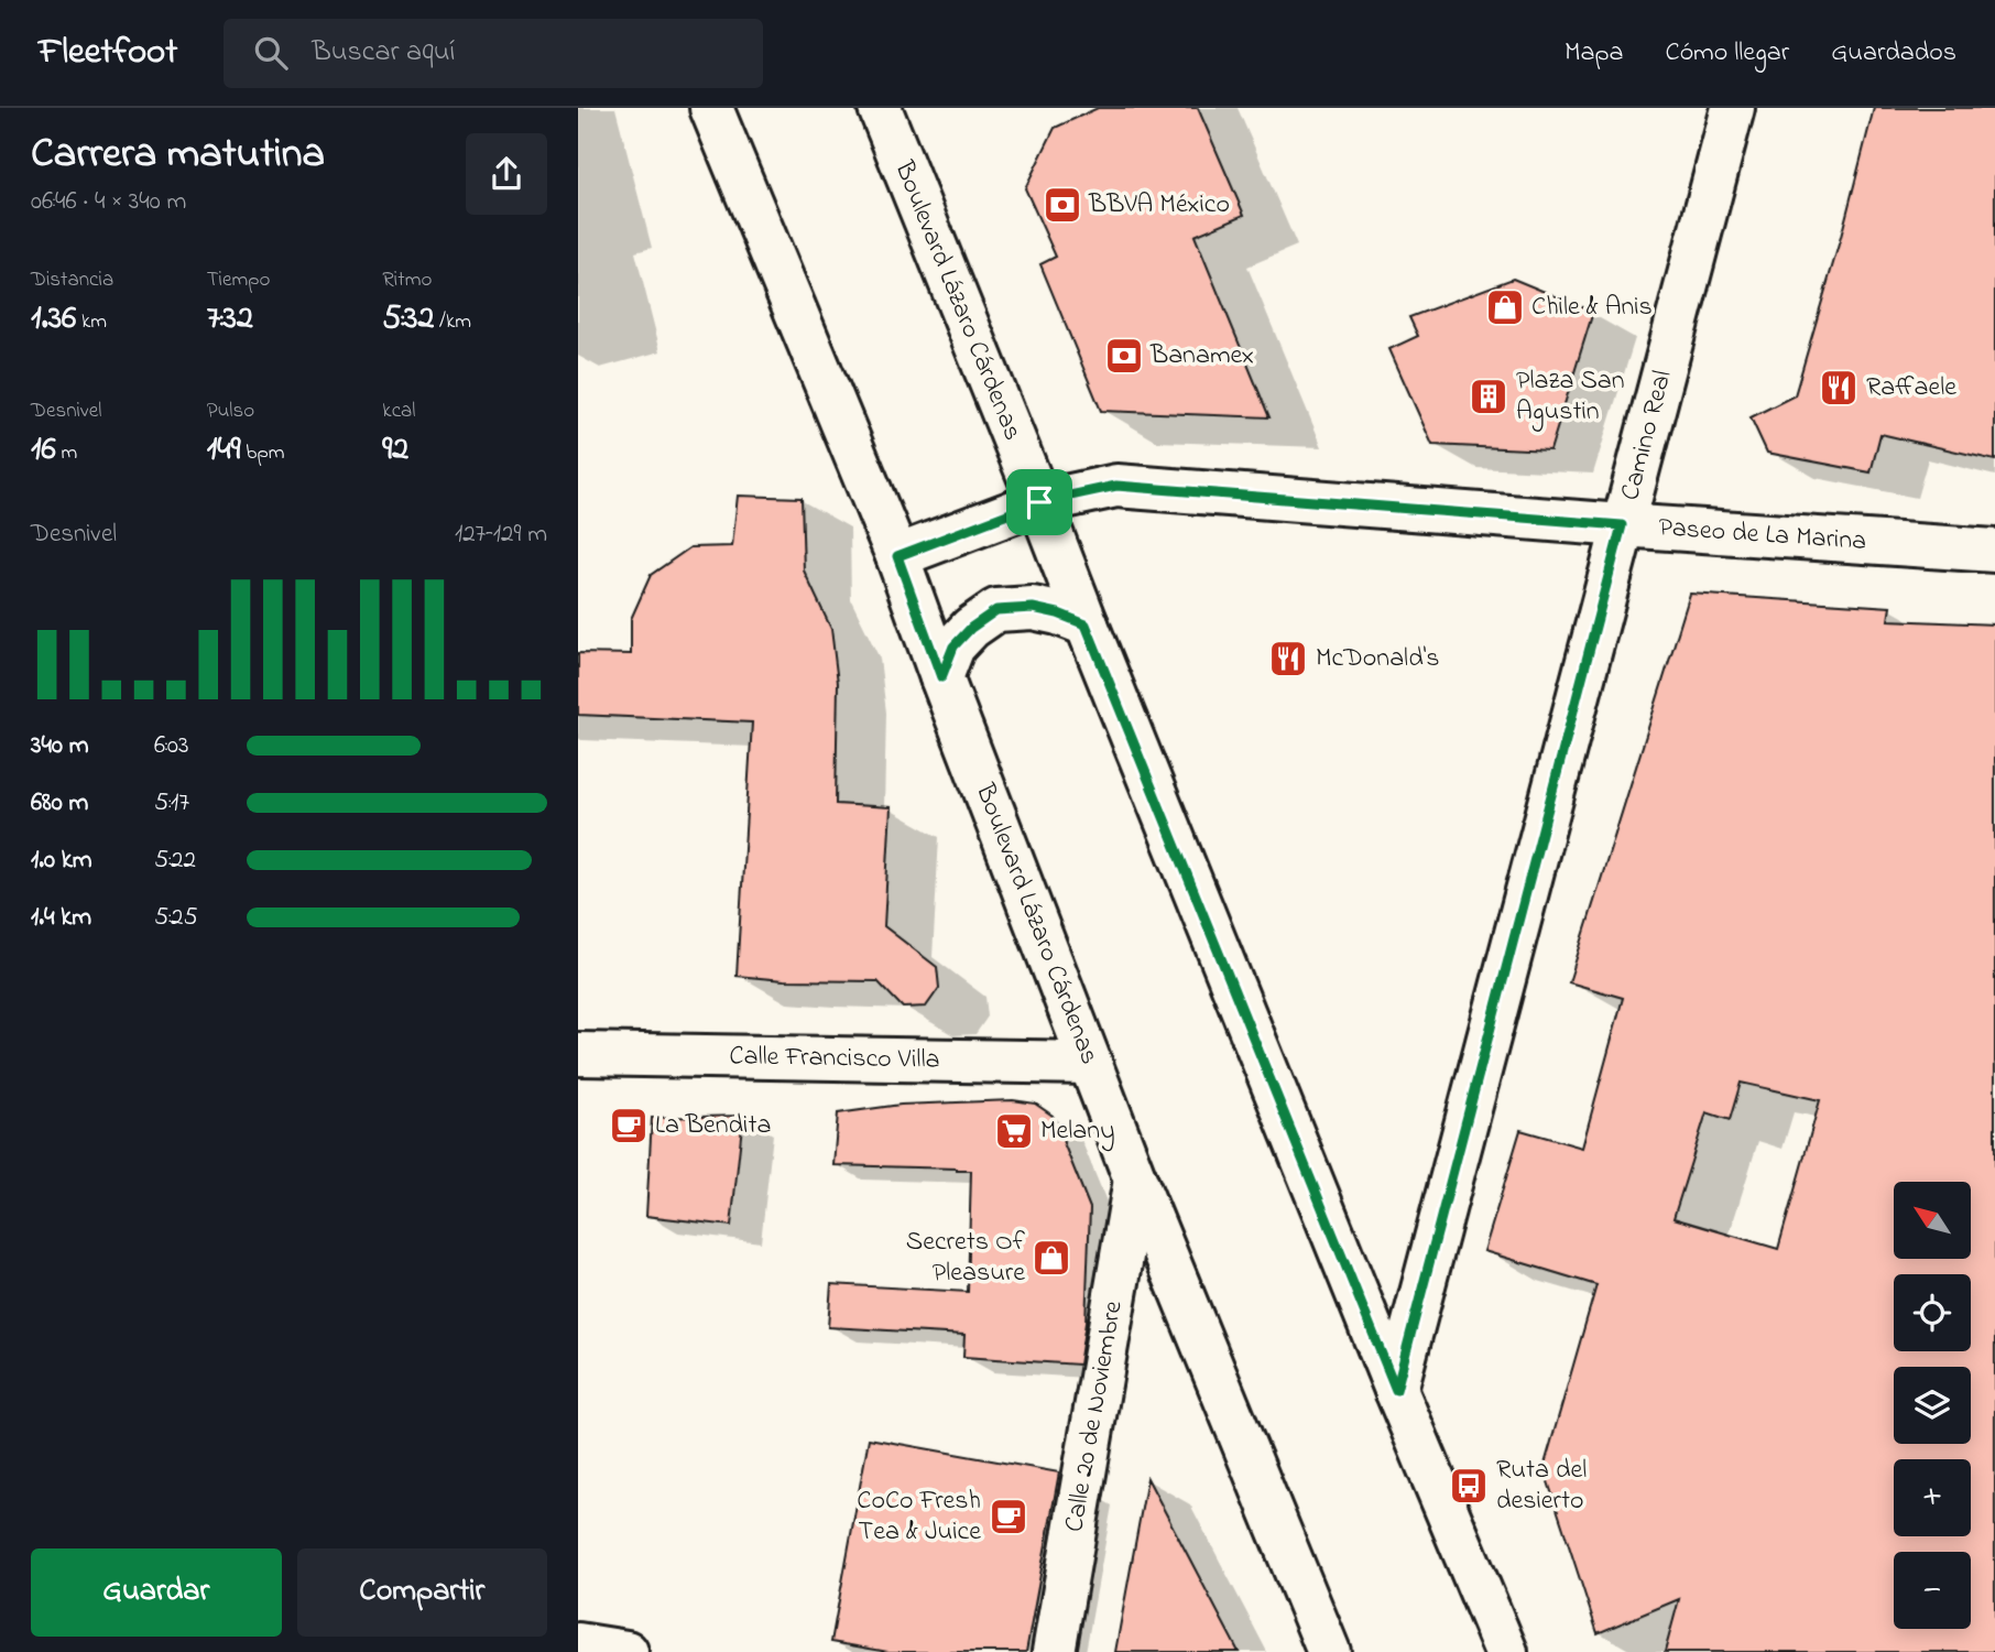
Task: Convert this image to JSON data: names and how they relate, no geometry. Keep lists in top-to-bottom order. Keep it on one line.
{"streets":{"main road":["Boulevard Lázaro Cárdenas","Camino Real","Paseo de La Marina","Calle Francisco Villa","Calle 20 de Noviembre"]},"crossings":[["Boulevard Lázaro Cárdenas","Camino Real"],["Boulevard Lázaro Cárdenas","Paseo de La Marina"],["Boulevard Lázaro Cárdenas","Calle Francisco Villa"],["Boulevard Lázaro Cárdenas","Calle 20 de Noviembre"],["Camino Real","Paseo de La Marina"]],"places":{"bank":["BBVA México","Banamex"],"shop":["Chile & Anis","Secrets Of Pleasure"],"restaurant":["Raffaele","McDonald's"],"building":["Plaza San Agustin"],"cafe":["La Bendita","CoCo Fresh Tea & Juice"],"supermarket":["Melany"],"bus stop":["Ruta del desierto"]},"north":"top left","page":{"header":"Fleetfoot","search":"Buscar aquí","nav":["Mapa","Cómo llegar","Guardados"],"heading":["Carrera matutina","06:46 · 4 × 340 m"],"stats":[["Distancia","1.36 km"],["Tiempo","7:32"],["Ritmo","5:32 /km"],["Desnivel","16 m"],["Pulso","149 bpm"],["kcal","92"]],"chart":["Desnivel","127–129 m"],"list":[{"name":"340 m","note":"6:03"},{"name":"680 m","note":"5:17"},{"name":"1.0 km","note":"5:22"},{"name":"1.4 km","note":"5:25"}],"map_buttons":["+","−"],"buttons":["Guardar","Compartir"]}}
